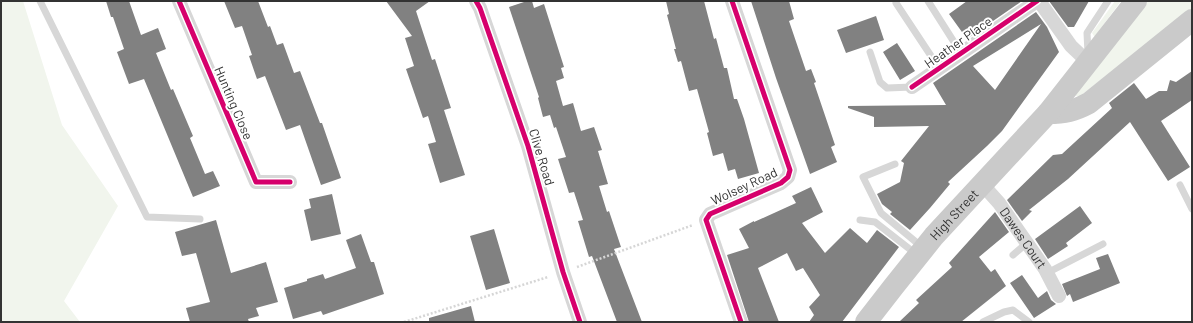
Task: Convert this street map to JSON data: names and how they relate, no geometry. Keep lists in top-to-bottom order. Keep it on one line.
{"streets":{"main road":["High Street"],"street":["Heather Place","Hunting Close","Clive Road","Wolsey Road","Dawes Court"]},"crossings":[["High Street","Dawes Court"]]}
